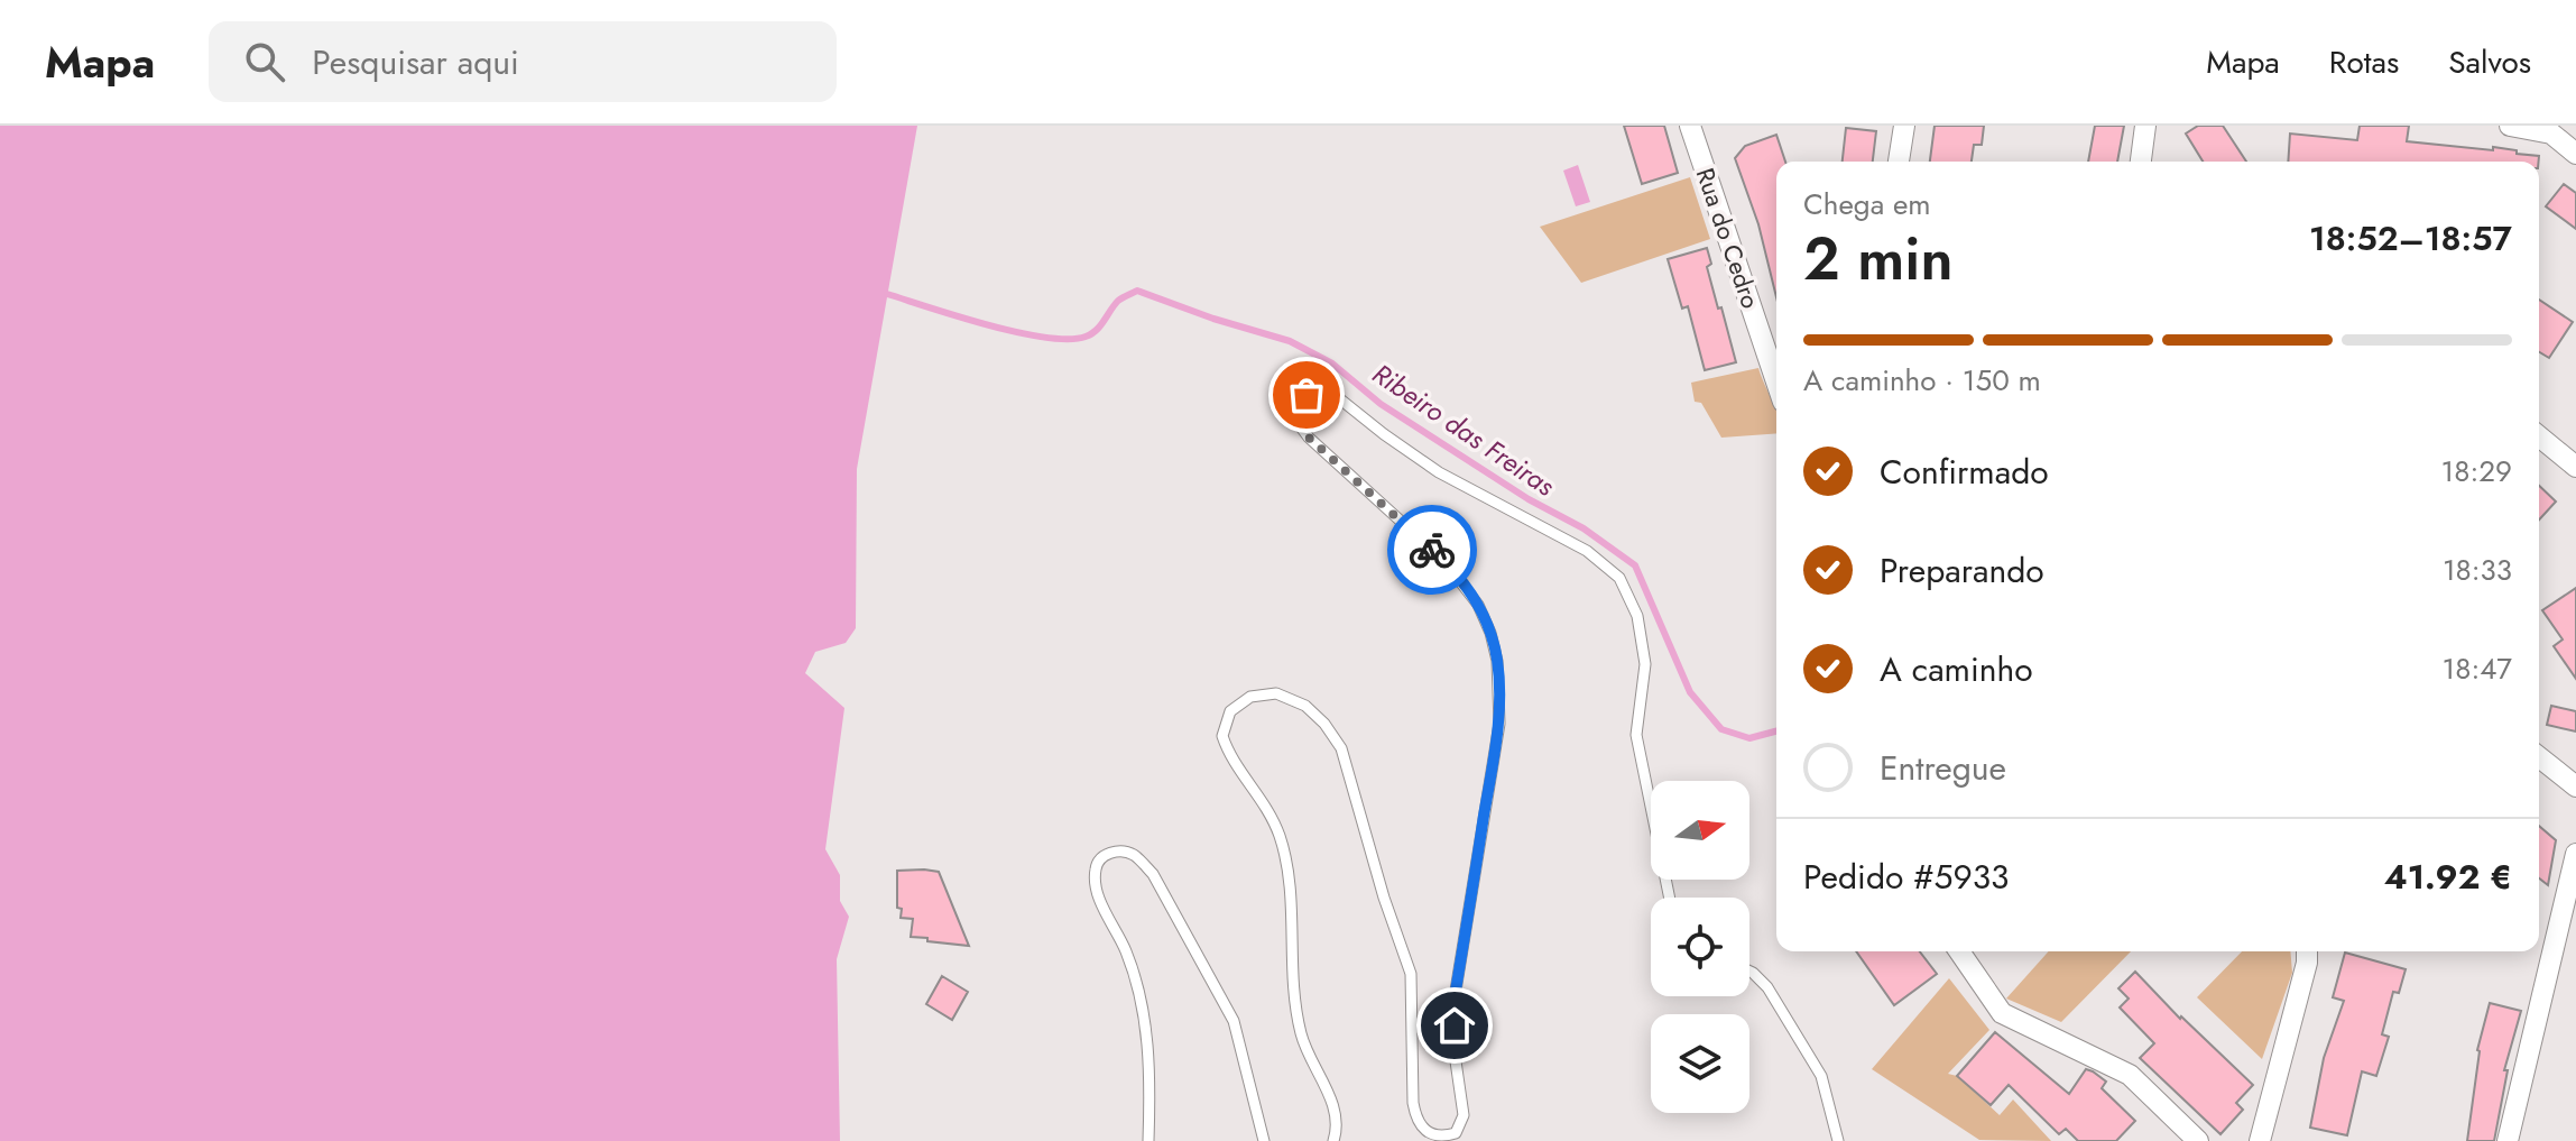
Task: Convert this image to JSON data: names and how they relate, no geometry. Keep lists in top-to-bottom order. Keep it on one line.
{"streets":{"street":["Rua do Cedro"]},"water":["Ribeiro das Freiras"],"north":"right","page":{"header":"Mapa","search":"Pesquisar aqui","nav":["Mapa","Rotas","Salvos"],"heading":["2 min","Chega em","18:52–18:57"],"panel":["Pedido #5933","41.92 €"],"bar":"A caminho · 150 m","list":[["Confirmado","18:29"],["Preparando","18:33"],["A caminho","18:47"],"Entregue"]}}
